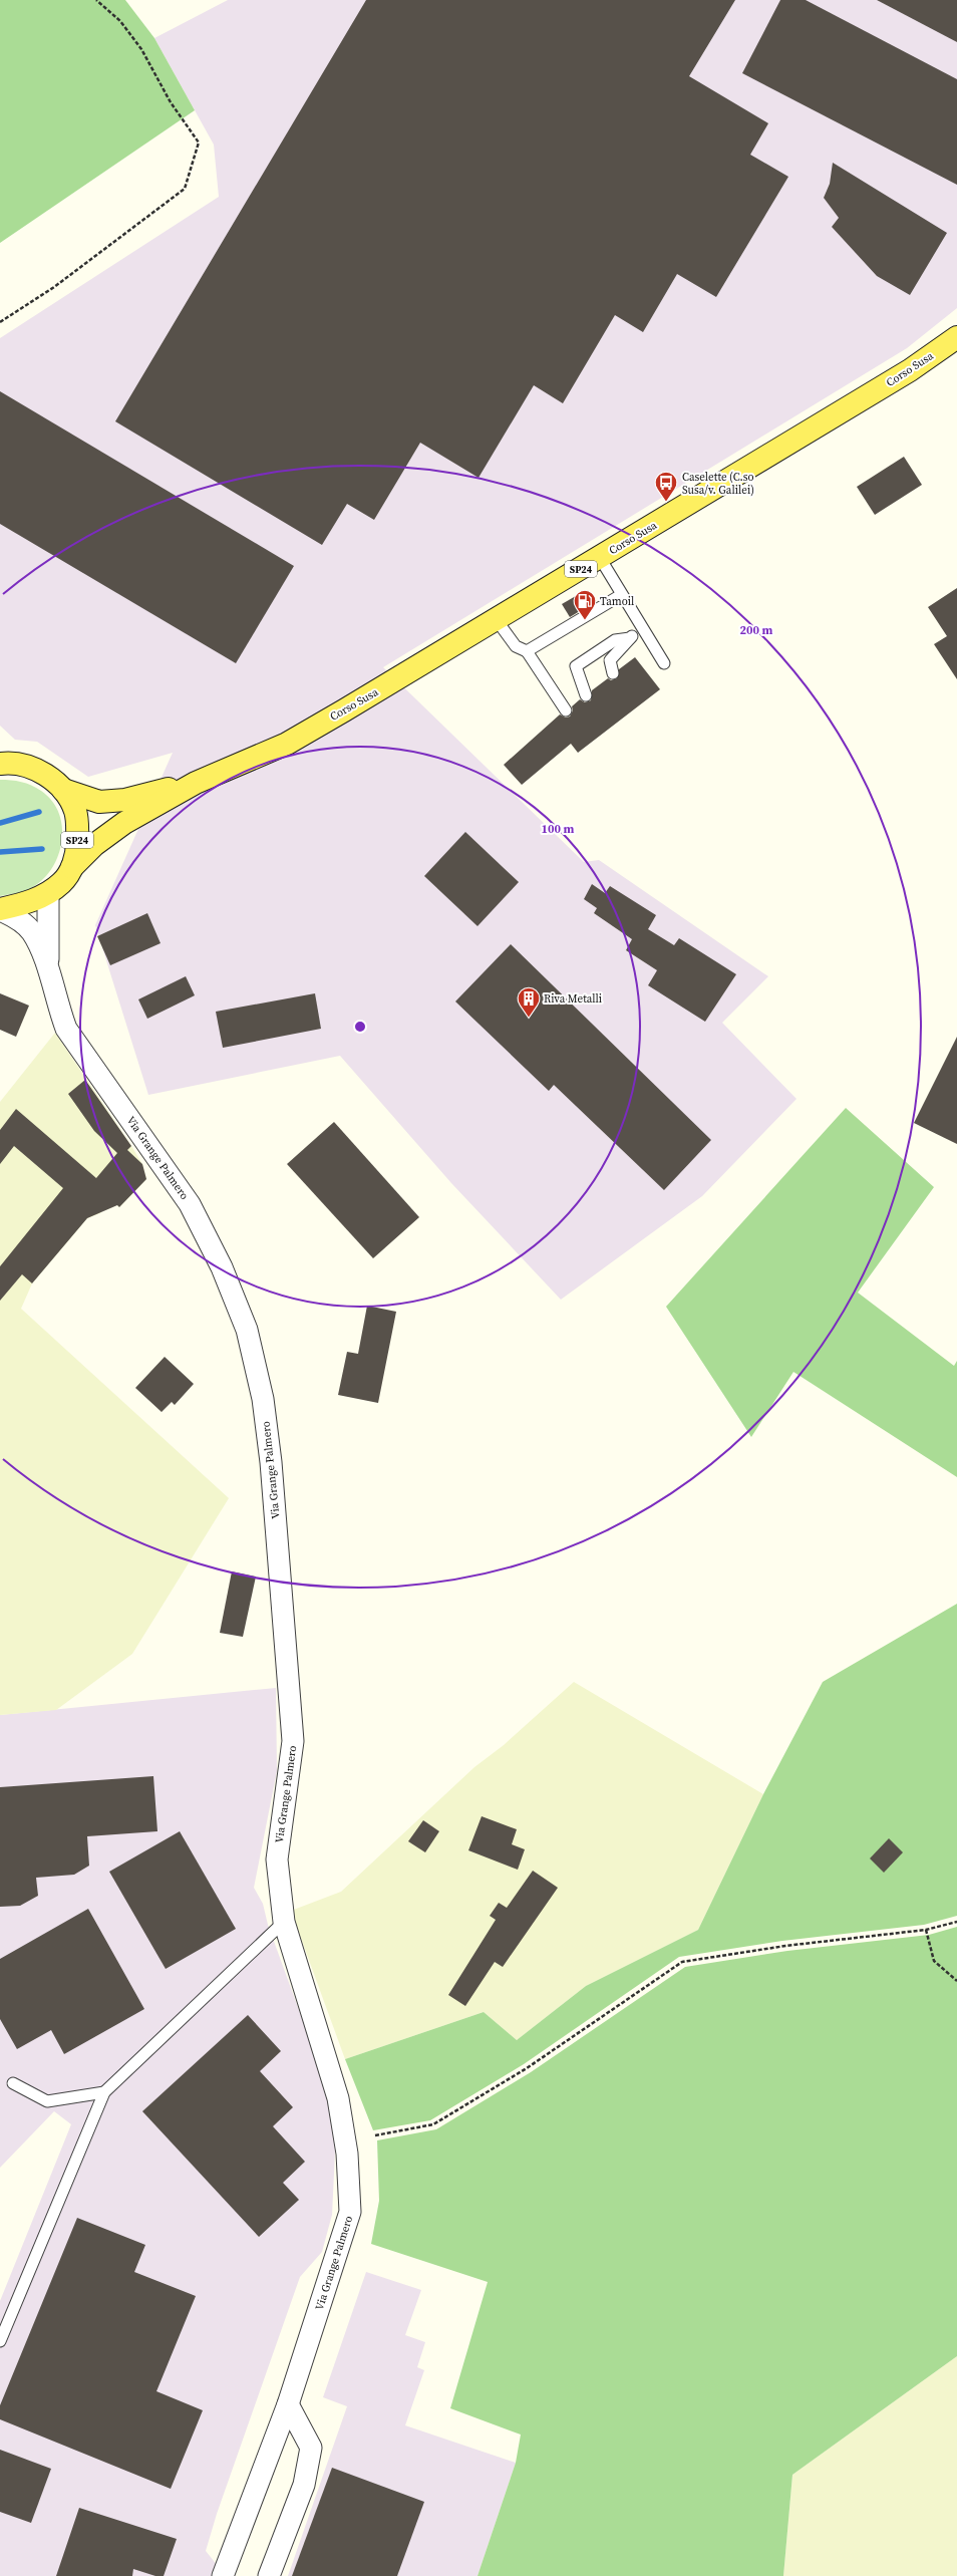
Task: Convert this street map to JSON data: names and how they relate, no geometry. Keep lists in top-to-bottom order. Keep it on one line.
{"streets":{"main road":["Corso Susa","SP24"],"street":["Via Grange Palmero"]},"crossings":[["Corso Susa","SP24"],["SP24","Via Grange Palmero"]],"places":{"bus stop":["Caselette (C.so Susa/v. Galilei)"],"fuel station":["Tamoil"],"building":["Riva Metalli"]},"rings":["200 m","100 m"]}
